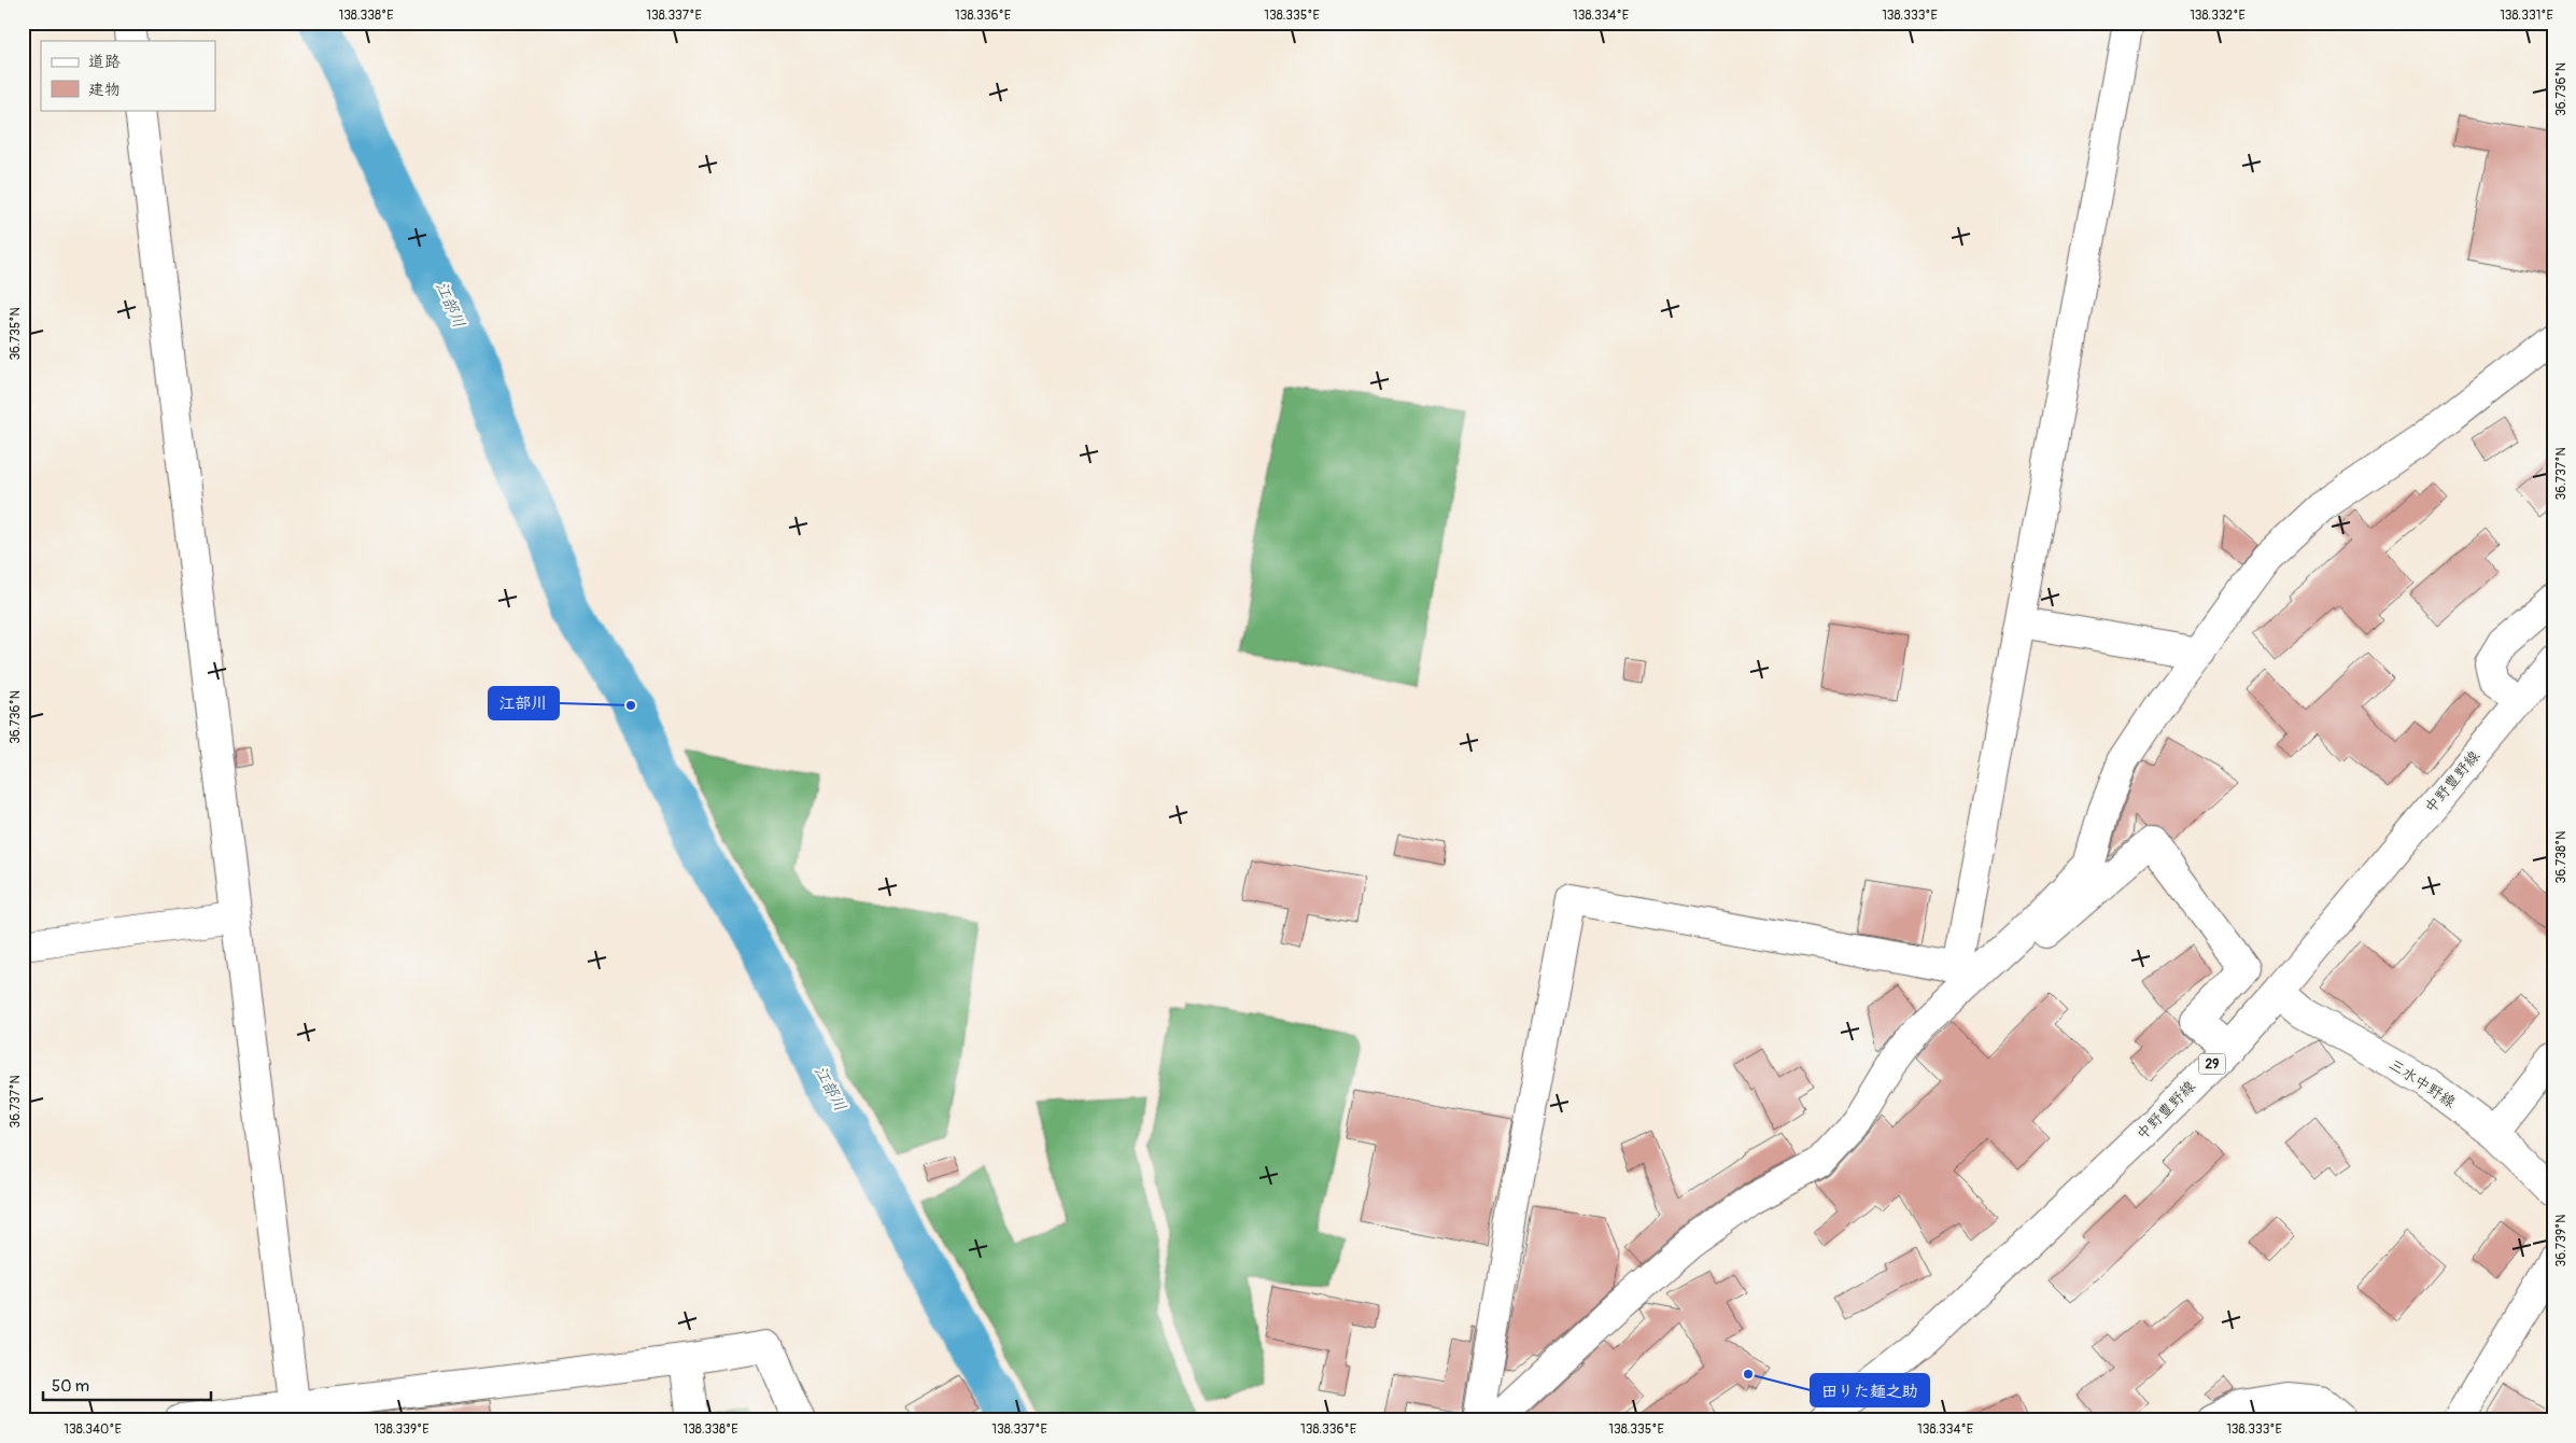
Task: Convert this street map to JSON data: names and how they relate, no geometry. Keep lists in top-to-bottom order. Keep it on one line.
{"streets":{"street":["中野豊野線","29","三水中野線"]},"crossings":[["中野豊野線","三水中野線"]],"water":["江部川"],"places":["江部川","田りた麺之助"],"legend":["道路","建物"],"scale_bar":"50 m","coordinates":["138.338°E","138.337°E","138.336°E","138.335°E","138.334°E","138.333°E","138.332°E","138.331°E","36.736°N","36.735°N","36.737°N","36.738°N","36.739°N","138.340°E","138.339°E"]}
